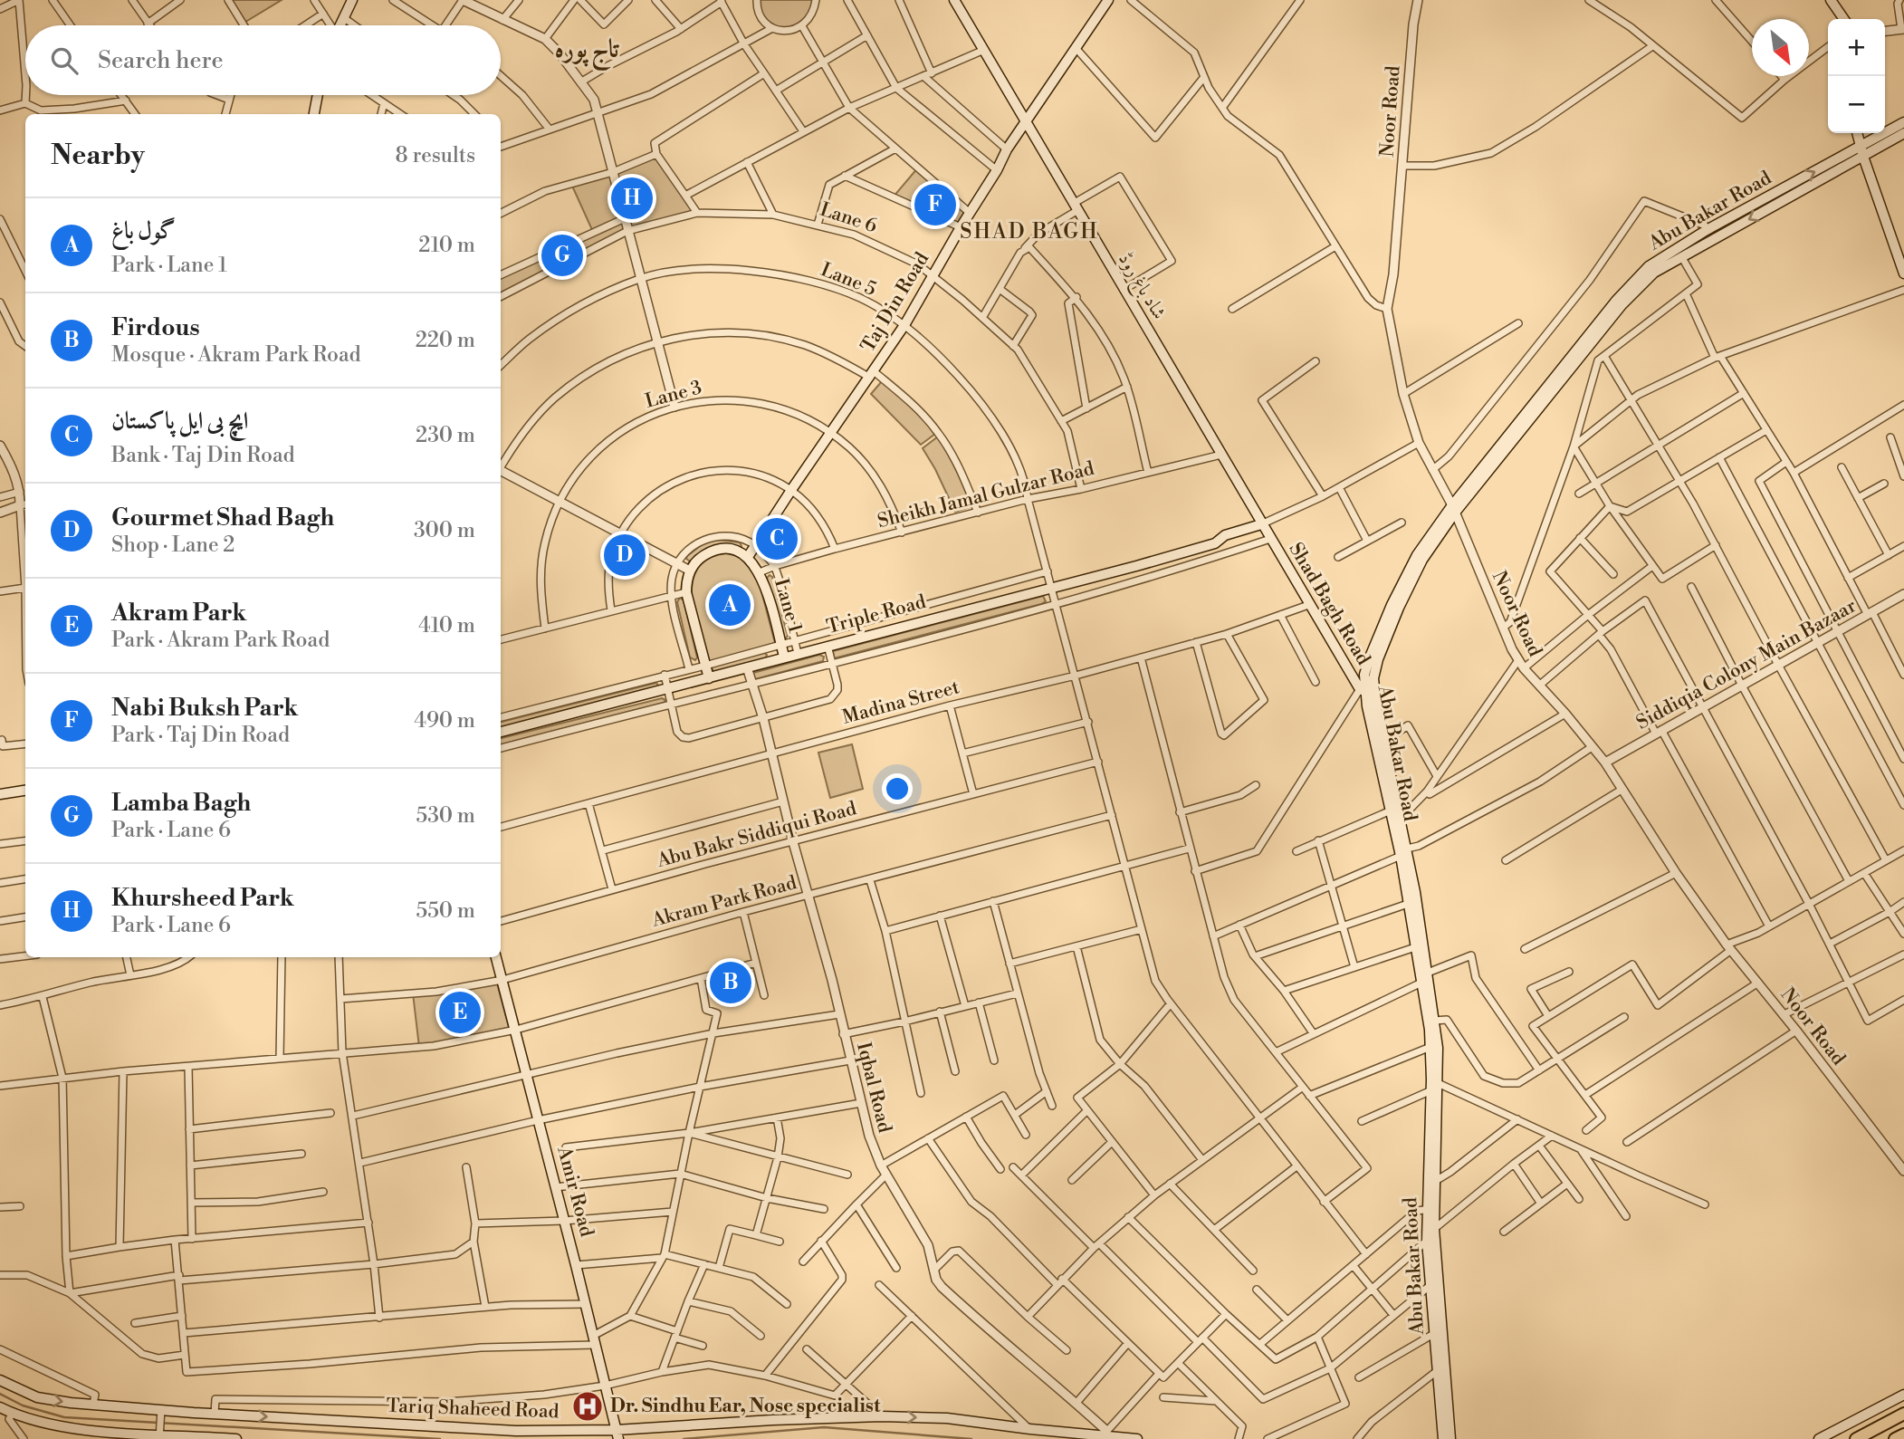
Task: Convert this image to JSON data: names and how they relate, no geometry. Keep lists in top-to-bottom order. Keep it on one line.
{"streets":{"main road":["Abu Bakar Road","شاد باغ روڈ","Taj Din Road","Shad Bagh Road","Lane 1","Triple Road","Amir Road","Tariq Shaheed Road"],"street":["Noor Road","Lane 6","Lane 5","Lane 3","Sheikh Jamal Gulzar Road","Siddiqia Colony Main Bazaar","Madina Street","Abu Bakr Siddiqui Road","Akram Park Road","Iqbal Road"]},"crossings":[["Noor Road","Abu Bakar Road"],["Noor Road","Siddiqia Colony Main Bazaar"],["Abu Bakar Road","Shad Bagh Road"],["Lane 6","Taj Din Road"],["Lane 6","Sheikh Jamal Gulzar Road"],["Lane 5","Taj Din Road"],["Lane 5","Sheikh Jamal Gulzar Road"],["Lane 5","Triple Road"],["Lane 5","Madina Street"],["Lane 5","Abu Bakr Siddiqui Road"],["Lane 5","Akram Park Road"],["شاد باغ روڈ","Taj Din Road"],["شاد باغ روڈ","Sheikh Jamal Gulzar Road"],["شاد باغ روڈ","Shad Bagh Road"],["شاد باغ روڈ","Triple Road"],["Taj Din Road","Lane 3"],["Taj Din Road","Lane 1"],["Lane 3","Sheikh Jamal Gulzar Road"],["Sheikh Jamal Gulzar Road","Lane 1"],["Shad Bagh Road","Triple Road"],["Shad Bagh Road","Madina Street"],["Lane 1","Triple Road"],["Triple Road","Iqbal Road"],["Madina Street","Iqbal Road"],["Abu Bakr Siddiqui Road","Iqbal Road"],["Akram Park Road","Iqbal Road"],["Akram Park Road","Amir Road"],["Iqbal Road","Tariq Shaheed Road"],["Amir Road","Tariq Shaheed Road"]],"one_way":["Tariq Shaheed Road"],"districts":["تاج پورہ","SHAD BAGH"],"places":{"hospital":["Dr. Sindhu Ear, Nose specialist"]},"north":"bottom right","page":{"map_buttons":["+","−"],"search":"Search here","heading":["Nearby","8 results"],"pins":["H","F","G","C","D","A","B","E"],"list":[{"mark":"A","name":"گول باغ","note":"Park · Lane 1","value":"210 m"},{"mark":"B","name":"Firdous","note":"Mosque · Akram Park Road","value":"220 m"},{"mark":"C","name":"ایچ بی ایل پاکستان","note":"Bank · Taj Din Road","value":"230 m"},{"mark":"D","name":"Gourmet Shad Bagh","note":"Shop · Lane 2","value":"300 m"},{"mark":"E","name":"Akram Park","note":"Park · Akram Park Road","value":"410 m"},{"mark":"F","name":"Nabi Buksh Park","note":"Park · Taj Din Road","value":"490 m"},{"mark":"G","name":"Lamba Bagh","note":"Park · Lane 6","value":"530 m"},{"mark":"H","name":"Khursheed Park","note":"Park · Lane 6","value":"550 m"}]}}
